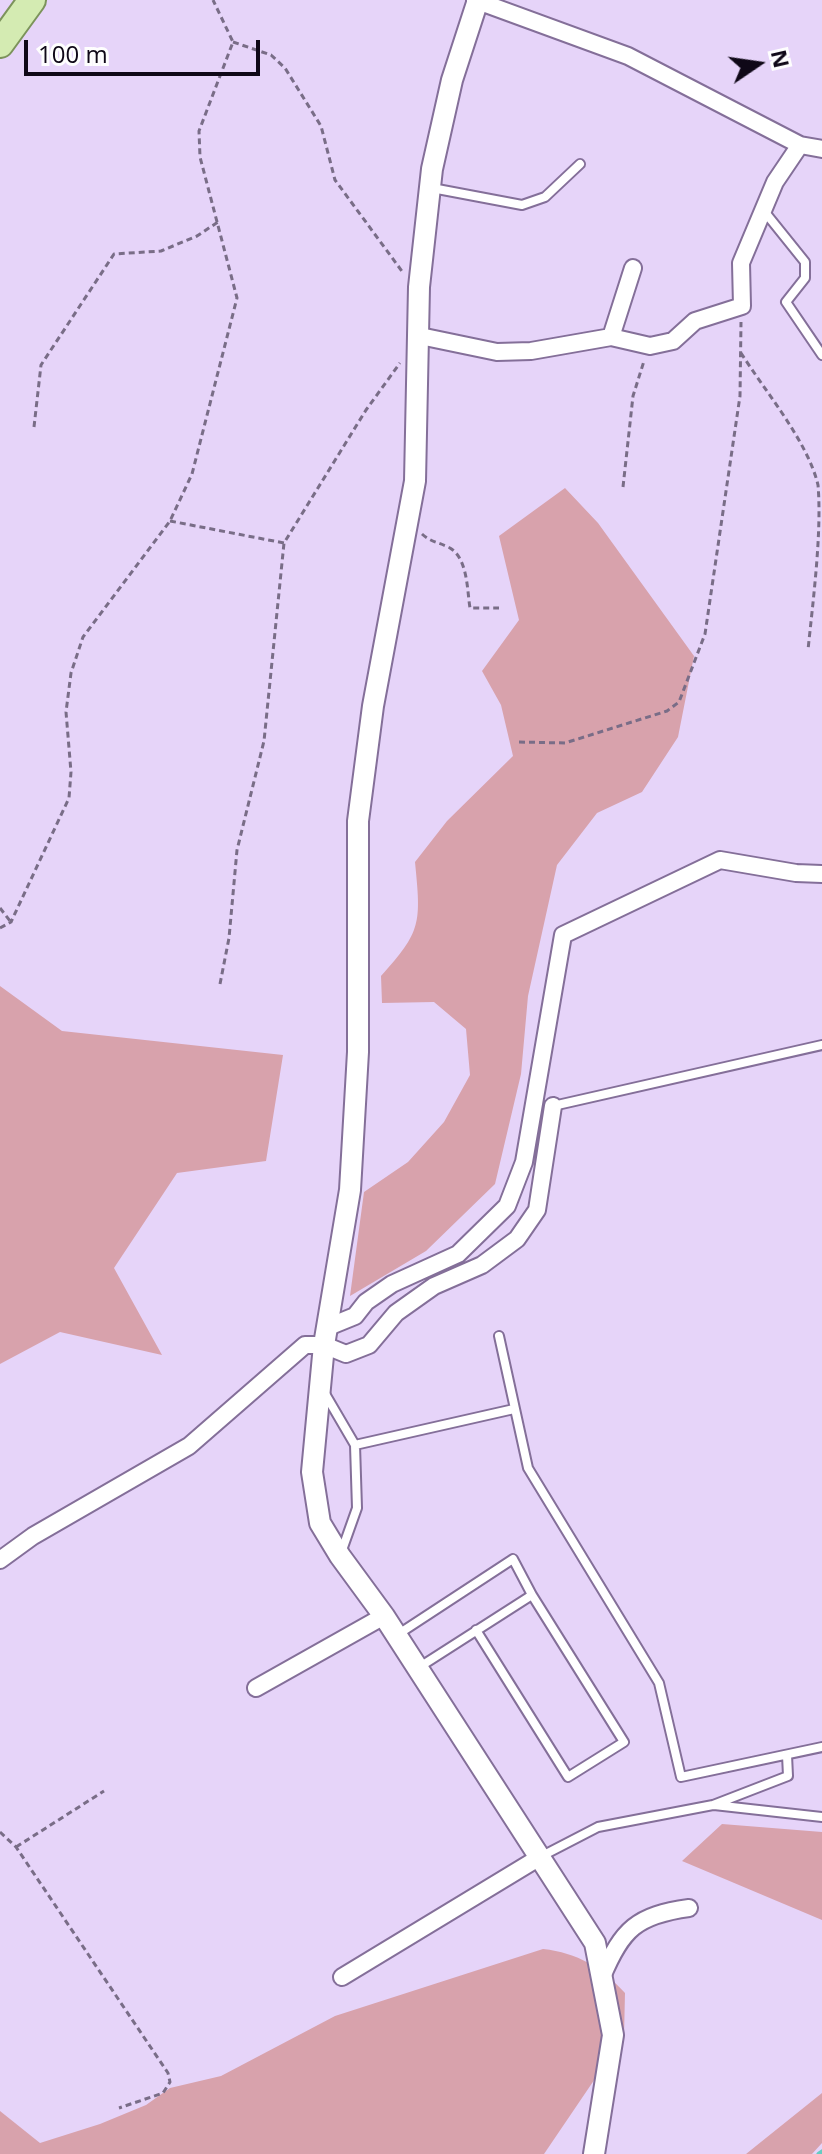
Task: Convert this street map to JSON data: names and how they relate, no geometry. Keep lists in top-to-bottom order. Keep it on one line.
{"scale_bar":"100 m","north":"right"}
